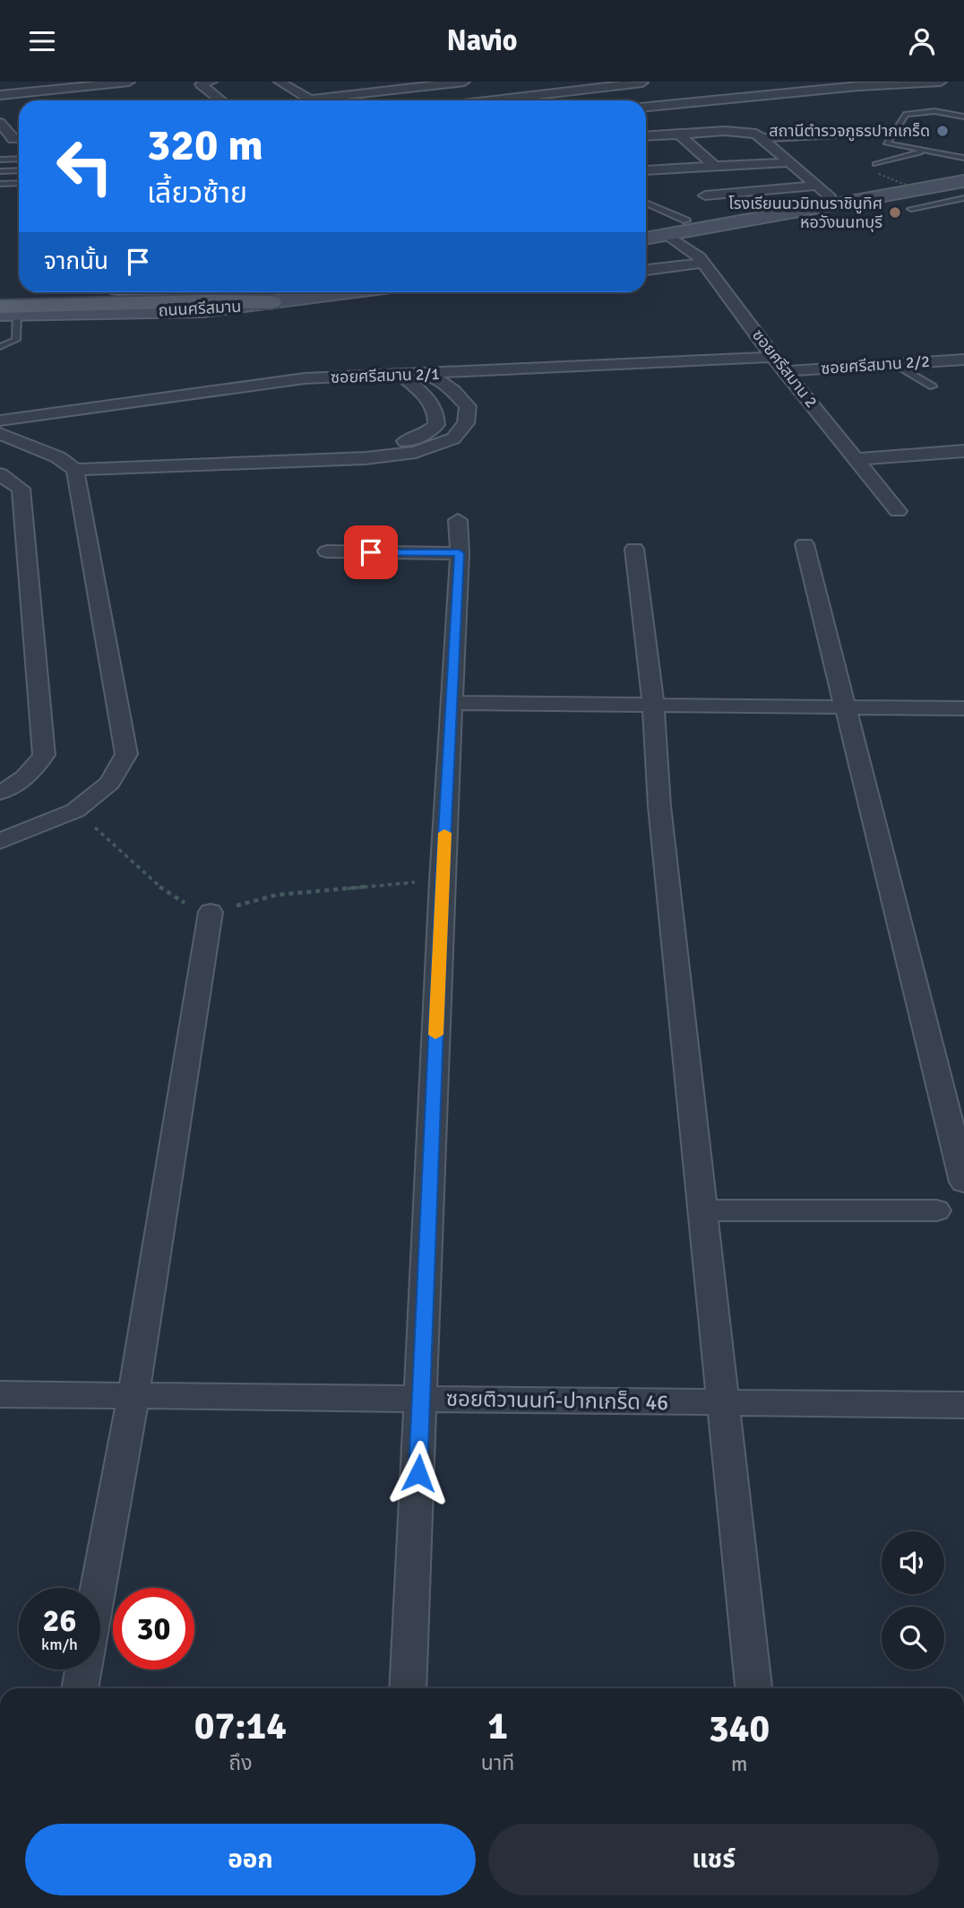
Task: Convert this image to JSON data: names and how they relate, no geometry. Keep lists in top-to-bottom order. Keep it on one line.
{"streets":{"main road":["ถนนศรีสมาน"],"street":["ซอยศรีสมาน 2/2","ซอยศรีสมาน 2","ซอยศรีสมาน 2/1","ซอยติวานนท์-ปากเกร็ด 46"]},"crossings":[["ซอยศรีสมาน 2/2","ซอยศรีสมาน 2"],["ซอยศรีสมาน 2","ซอยศรีสมาน 2/1"]],"places":["สถานีตำรวจภูธรปากเกร็ด","โรงเรียนนวมิทนราชินูทิศ หอวังนนทบุรี"],"page":{"header":"Navio","turn":["320 m","เลี้ยวซ้าย"],"then":"จากนั้น","speed":"26 km/h","limit":"30","eta":["07:14","ถึง","1","นาที","340","m"],"buttons":["ออก","แชร์"]}}
